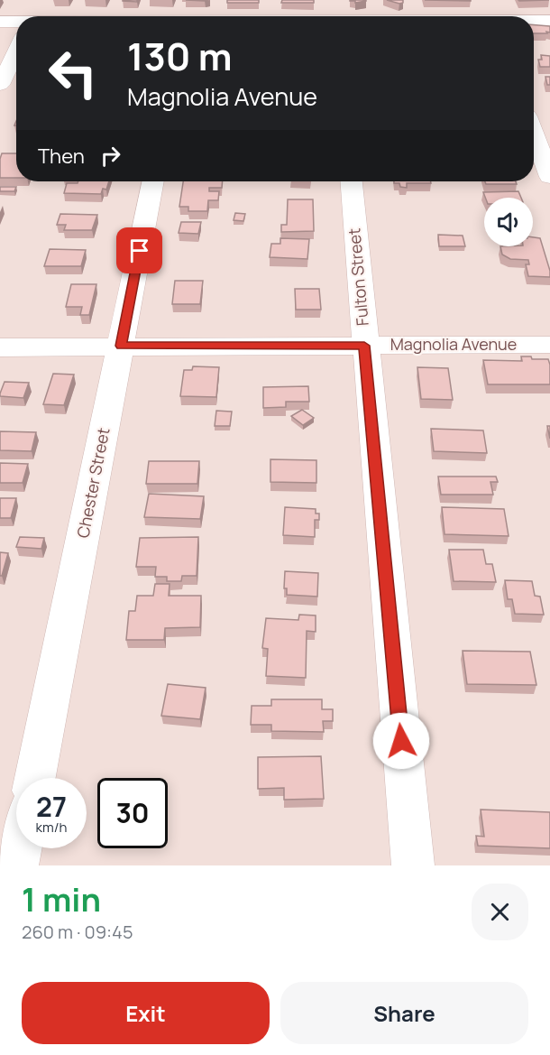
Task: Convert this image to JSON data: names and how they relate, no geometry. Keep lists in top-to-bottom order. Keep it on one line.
{"streets":{"street":["Fulton Street","Magnolia Avenue","Chester Street"]},"crossings":[["Fulton Street","Magnolia Avenue"],["Magnolia Avenue","Chester Street"]],"page":{"turn":["130 m","Magnolia Avenue"],"then":"Then","speed":"27 km/h","limit":"30","heading":["1 min","260 m · 09:45"],"buttons":["Exit","Share"]}}
